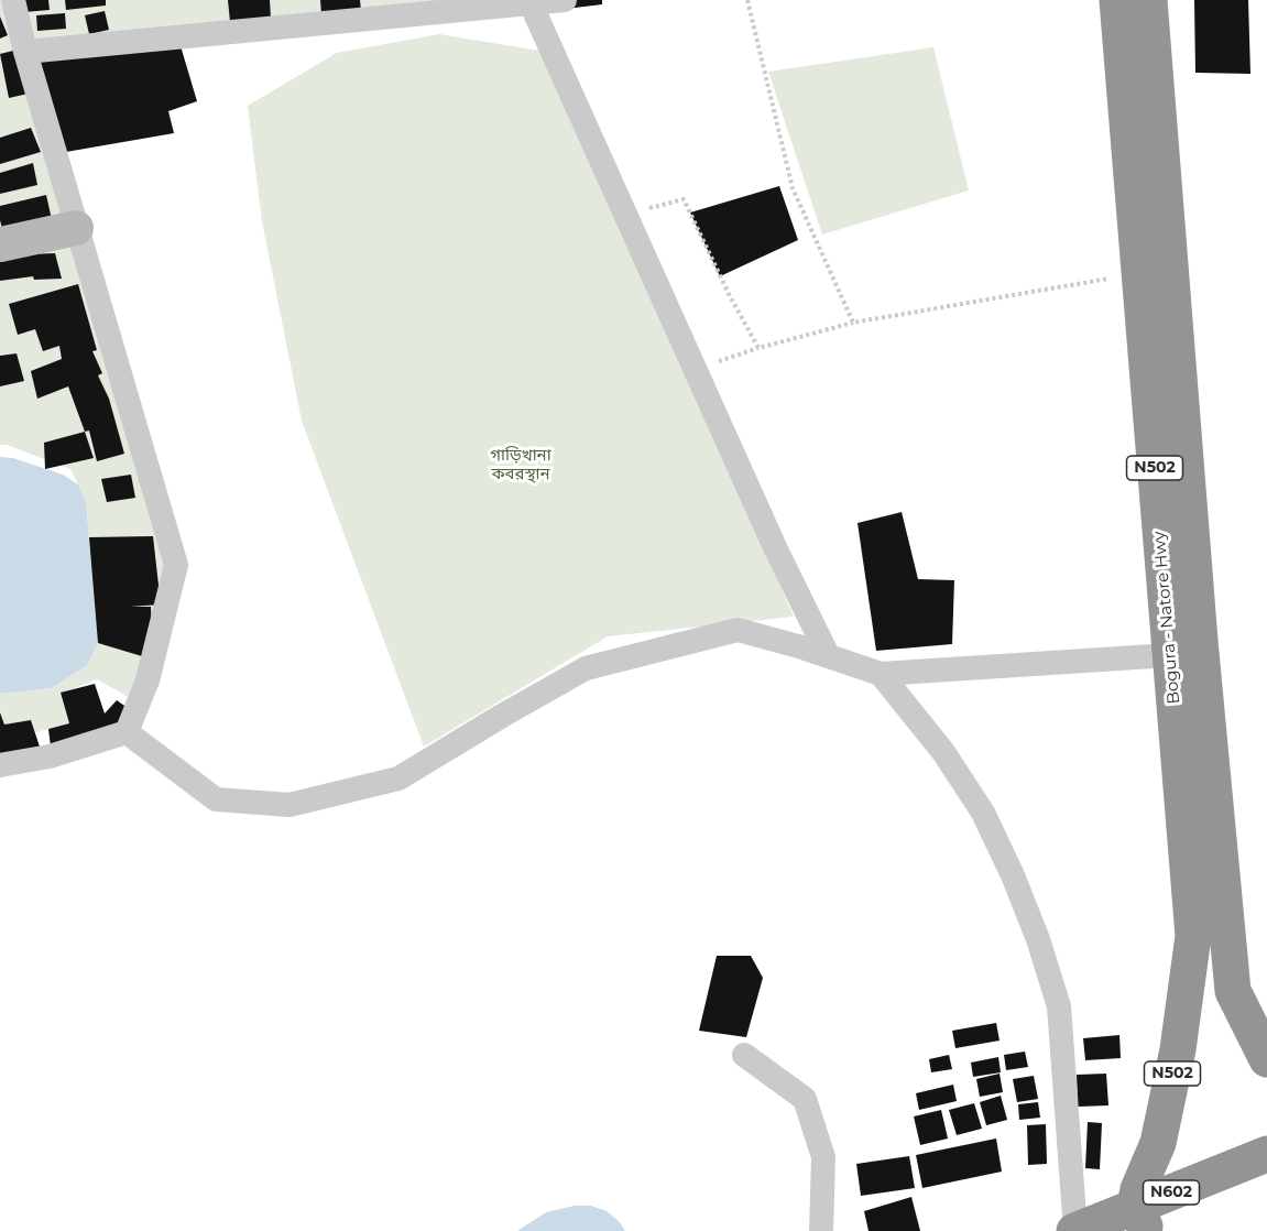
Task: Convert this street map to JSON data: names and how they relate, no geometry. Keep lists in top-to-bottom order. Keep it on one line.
{"streets":{"highway":["N502","Bogura - Natore Hwy","N602"]},"crossings":[["N502","Bogura - Natore Hwy"],["Bogura - Natore Hwy","N602"]],"parks":["গাড়িখানা কবরস্থান"]}
